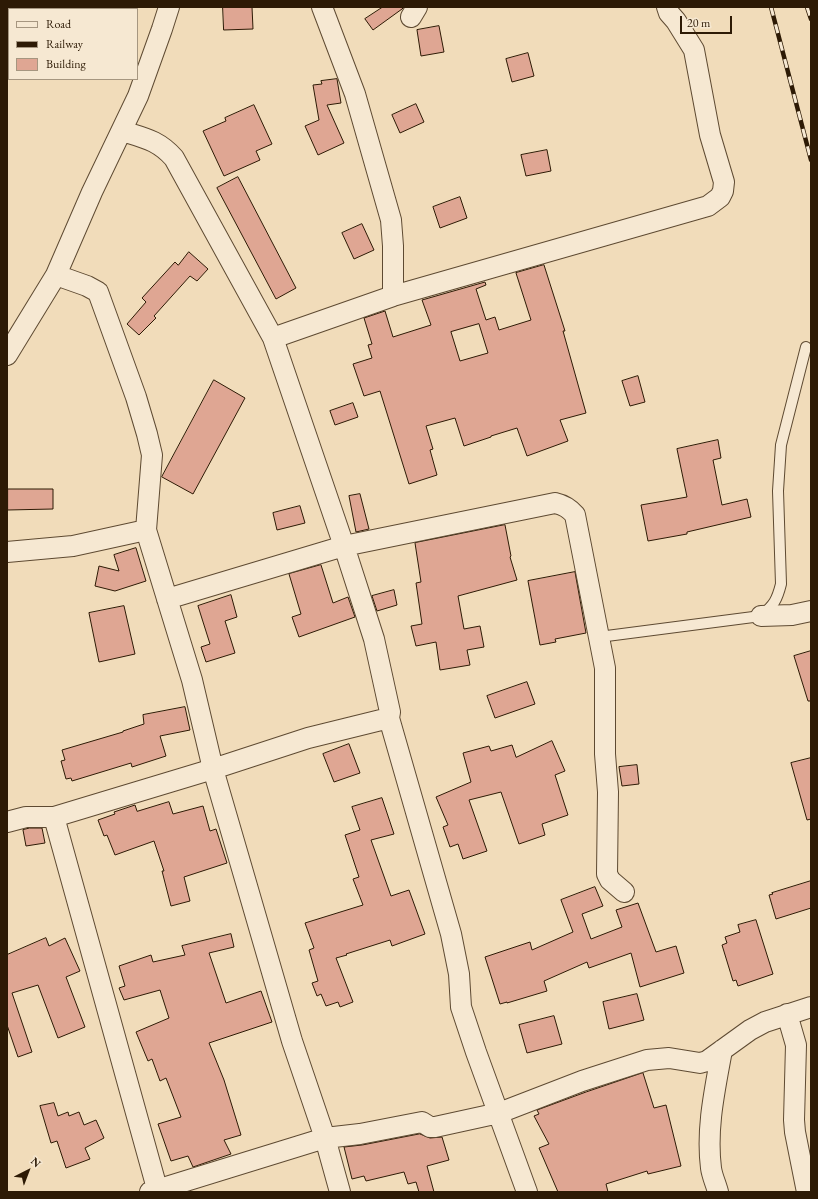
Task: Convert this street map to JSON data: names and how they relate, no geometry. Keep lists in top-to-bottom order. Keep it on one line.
{"legend":["Road","Railway","Building"],"scale_bar":"20 m","north":"top right"}
